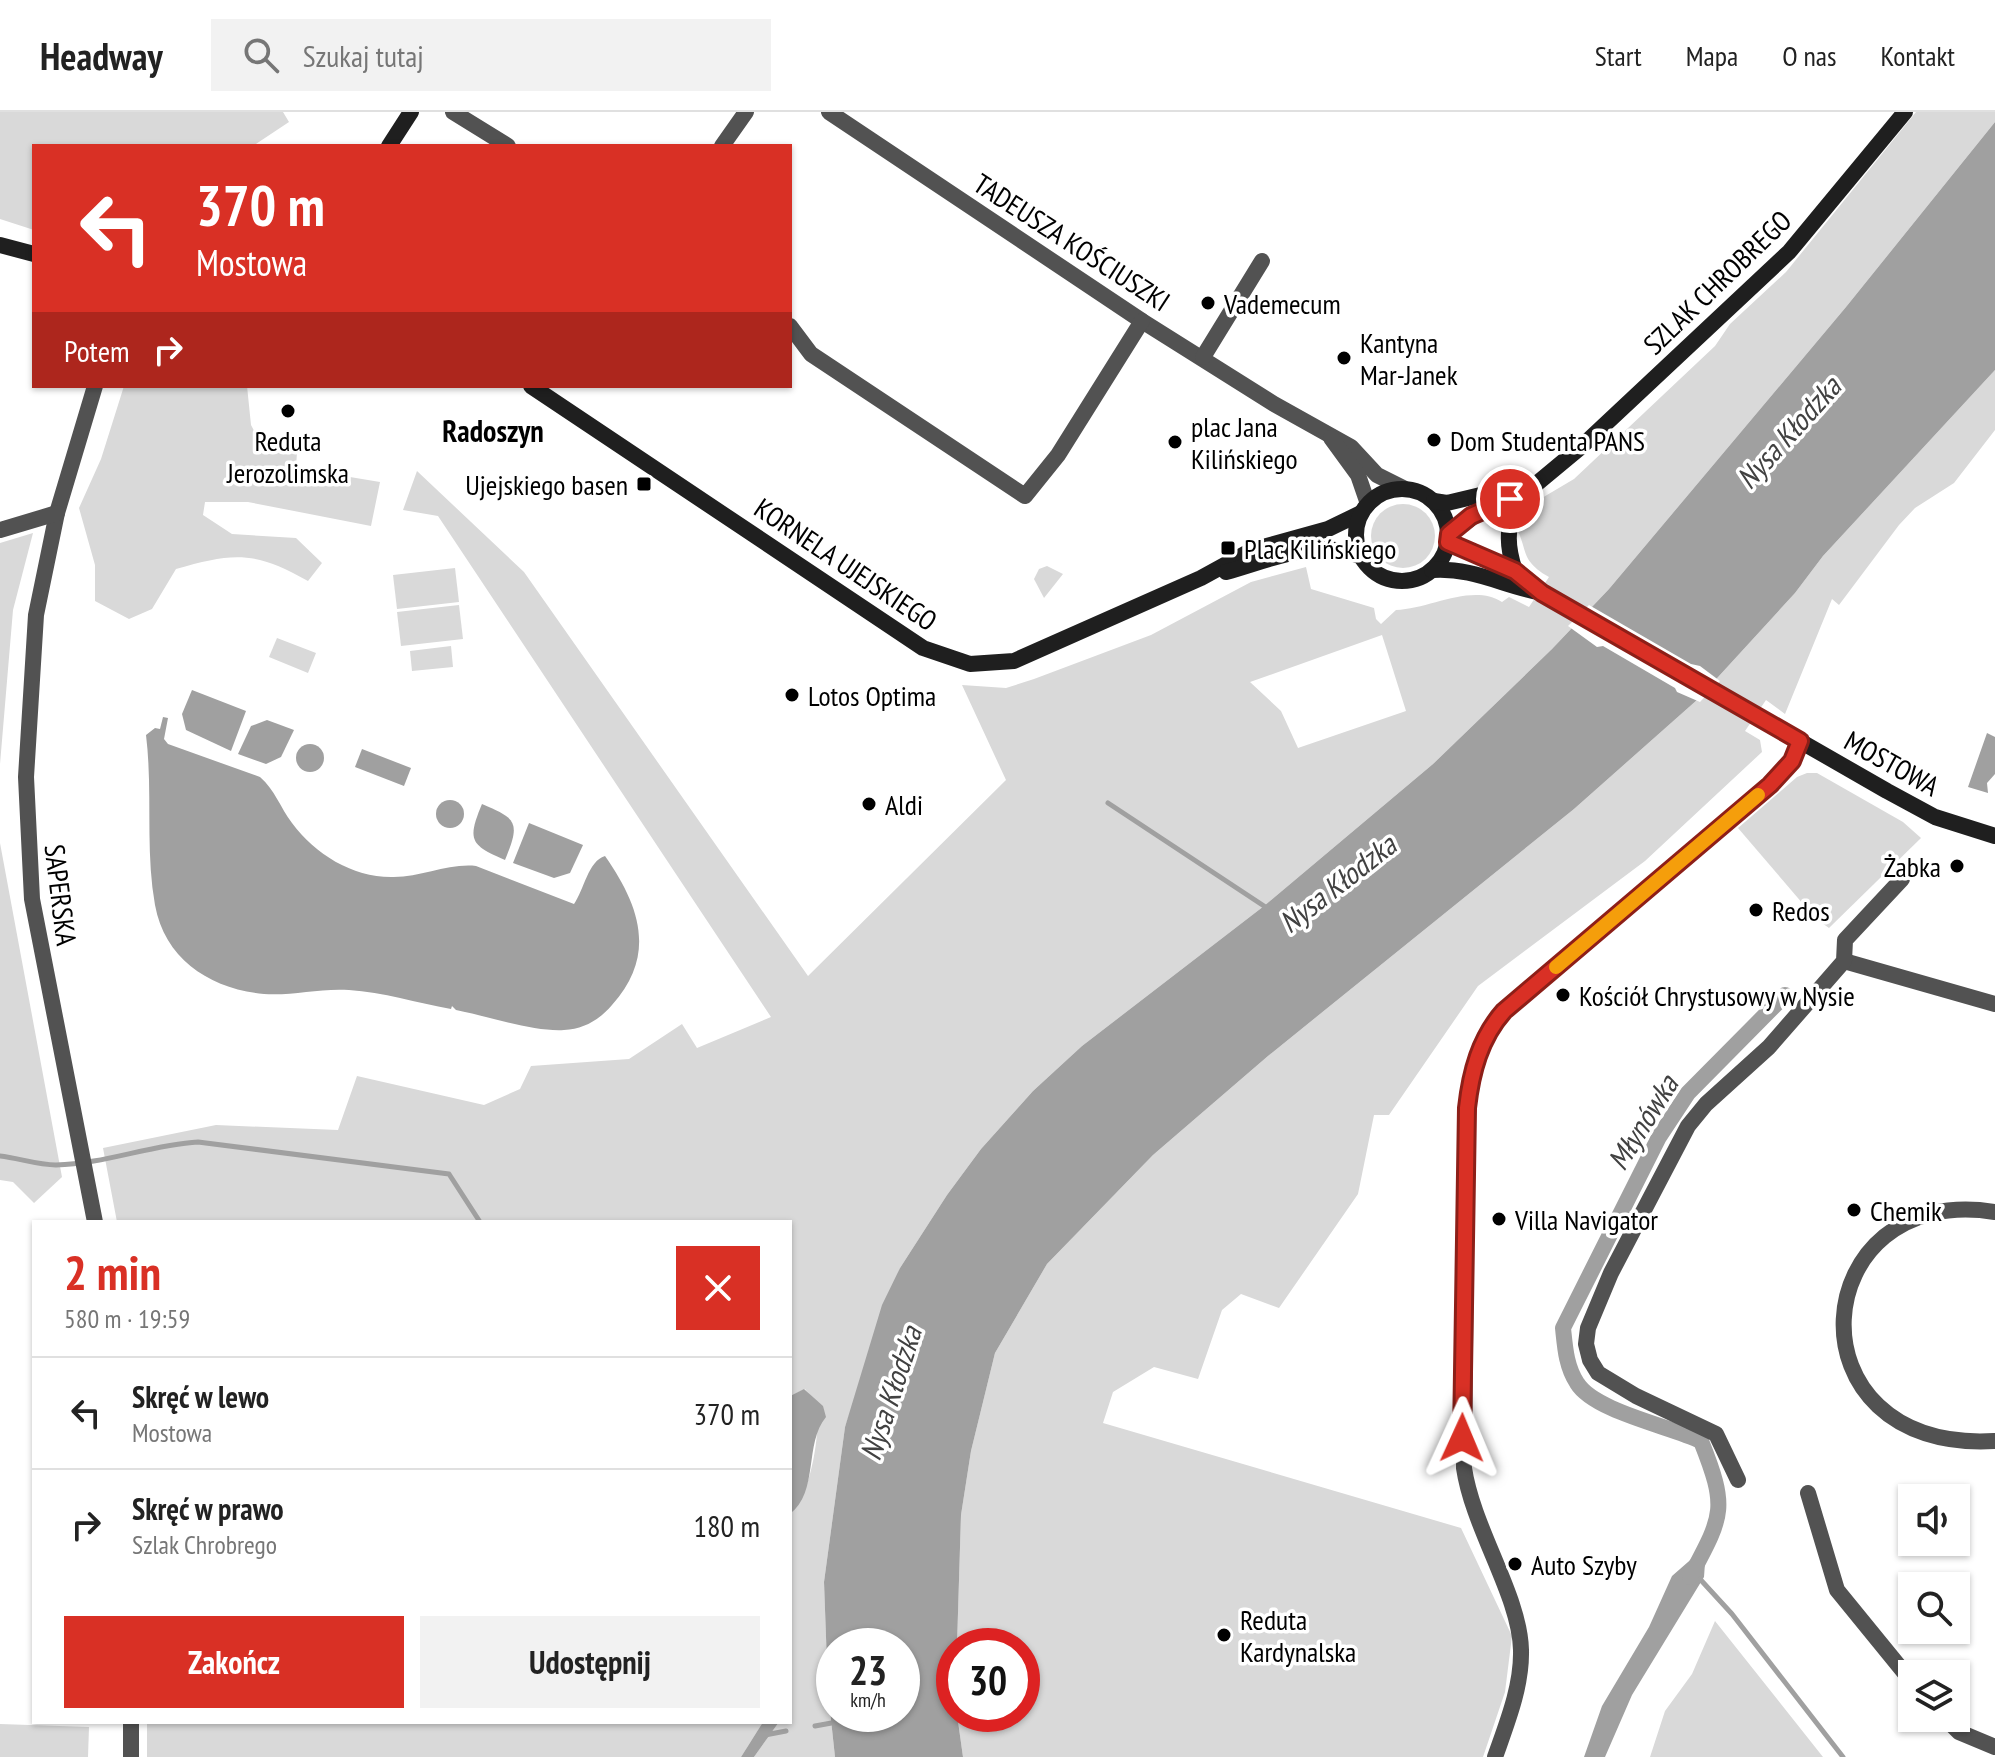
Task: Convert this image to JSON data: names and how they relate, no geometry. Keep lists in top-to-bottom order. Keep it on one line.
{"streets":{"main road":["SZLAK CHROBREGO","KORNELA UJEJSKIEGO","MOSTOWA"],"street":["TADEUSZA KOŚCIUSZKI","SAPERSKA"]},"crossings":[["TADEUSZA KOŚCIUSZKI","SZLAK CHROBREGO"],["TADEUSZA KOŚCIUSZKI","KORNELA UJEJSKIEGO"],["TADEUSZA KOŚCIUSZKI","MOSTOWA"],["SZLAK CHROBREGO","KORNELA UJEJSKIEGO"],["SZLAK CHROBREGO","MOSTOWA"],["KORNELA UJEJSKIEGO","MOSTOWA"]],"districts":["Radoszyn"],"water":["Nysa Kłodzka","Młynówka"],"places":{"other":["Vademecum","Kantyna Mar-Janek","Reduta Jerozolimska","Dom Studenta PANS","plac Jana Kilińskiego","Lotos Optima","Aldi","Żabka","Redos","Kościół Chrystusowy w Nysie","Chemik","Villa Navigator","Auto Szyby","Reduta Kardynalska"],"transit":["Ujejskiego basen","Plac Kilińskiego"]},"page":{"header":"Headway","search":"Szukaj tutaj","nav":["Start","Mapa","O nas","Kontakt"],"turn":["370 m","Mostowa"],"then":"Potem","heading":["2 min","580 m · 19:59"],"list":[{"name":"Skręć w lewo","note":"Mostowa","value":"370 m"},{"name":"Skręć w prawo","note":"Szlak Chrobrego","value":"180 m"}],"buttons":["Zakończ","Udostępnij"],"speed":"23 km/h","limit":"30"}}
